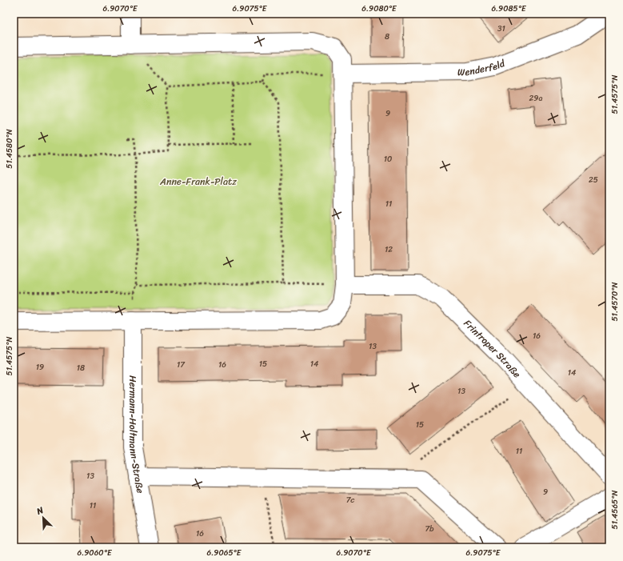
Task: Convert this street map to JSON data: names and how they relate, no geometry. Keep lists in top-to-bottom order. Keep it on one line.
{"streets":{"street":["Wenderfeld","Frintroper Straße","Hermann-Holtmann-Straße"]},"parks":["Anne-Frank-Platz"],"house_numbers":["31","8","29a","9","10","25","11","12","16","13","15","14","17","16","19","18","14","13","15","11","13","9","7c","11","7b","16"],"north":"top left","coordinates":["6.9070°E","6.9075°E","6.9080°E","6.9085°E","51.4575°N","51.4580°N","51.4570°N","51.4565°N","6.9060°E","6.9065°E"]}
